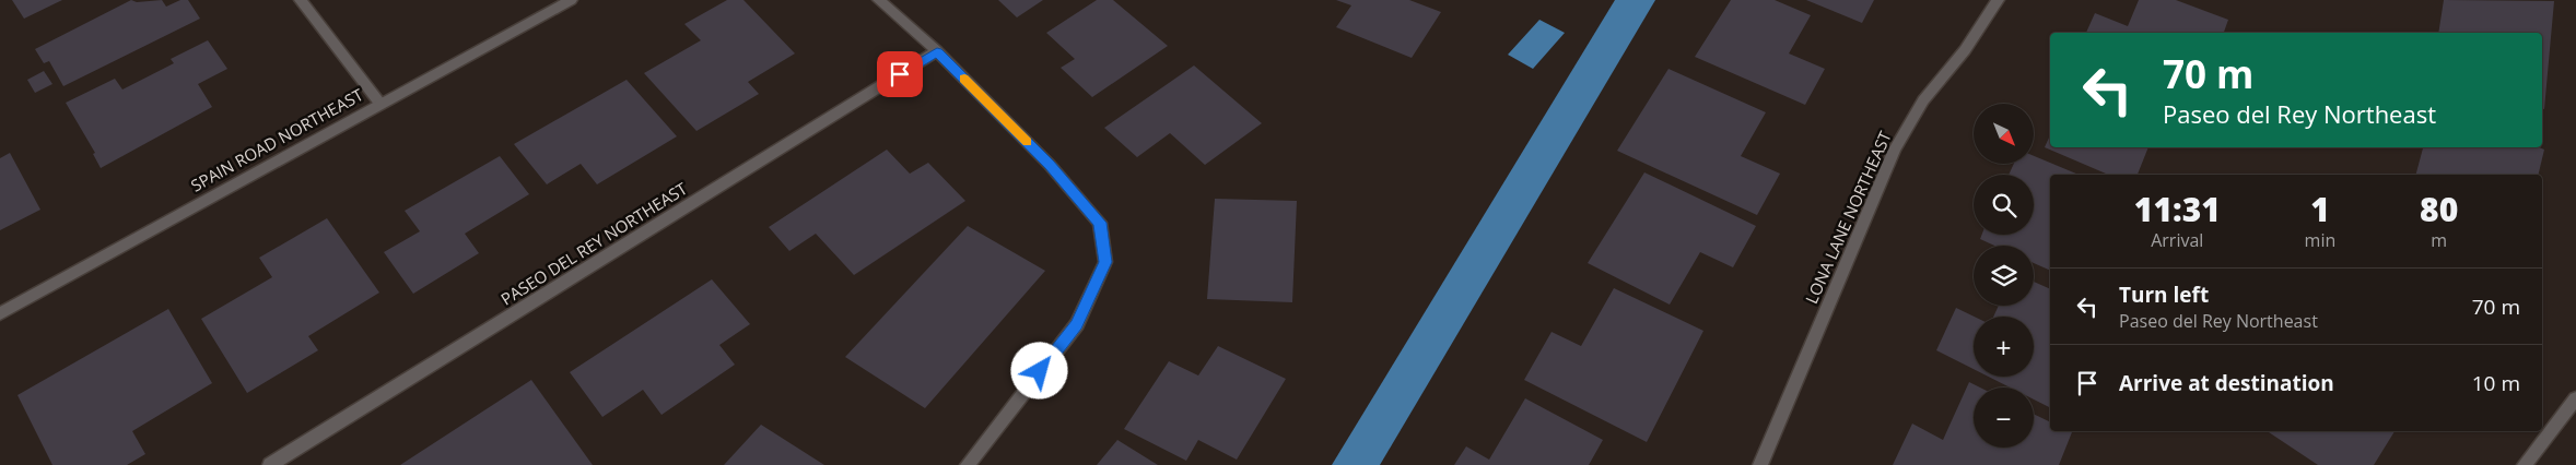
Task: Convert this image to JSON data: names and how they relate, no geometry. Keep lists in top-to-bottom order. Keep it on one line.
{"streets":{"street":["SPAIN ROAD NORTHEAST","LONA LANE NORTHEAST","PASEO DEL REY NORTHEAST"]},"north":"bottom right","page":{"turn":["70 m","Paseo del Rey Northeast"],"map_buttons":["+","−"],"eta":["11:31","Arrival","1","min","80","m"],"list":[{"name":"Turn left","note":"Paseo del Rey Northeast","value":"70 m"},{"name":"Arrive at destination","value":"10 m"}]}}
